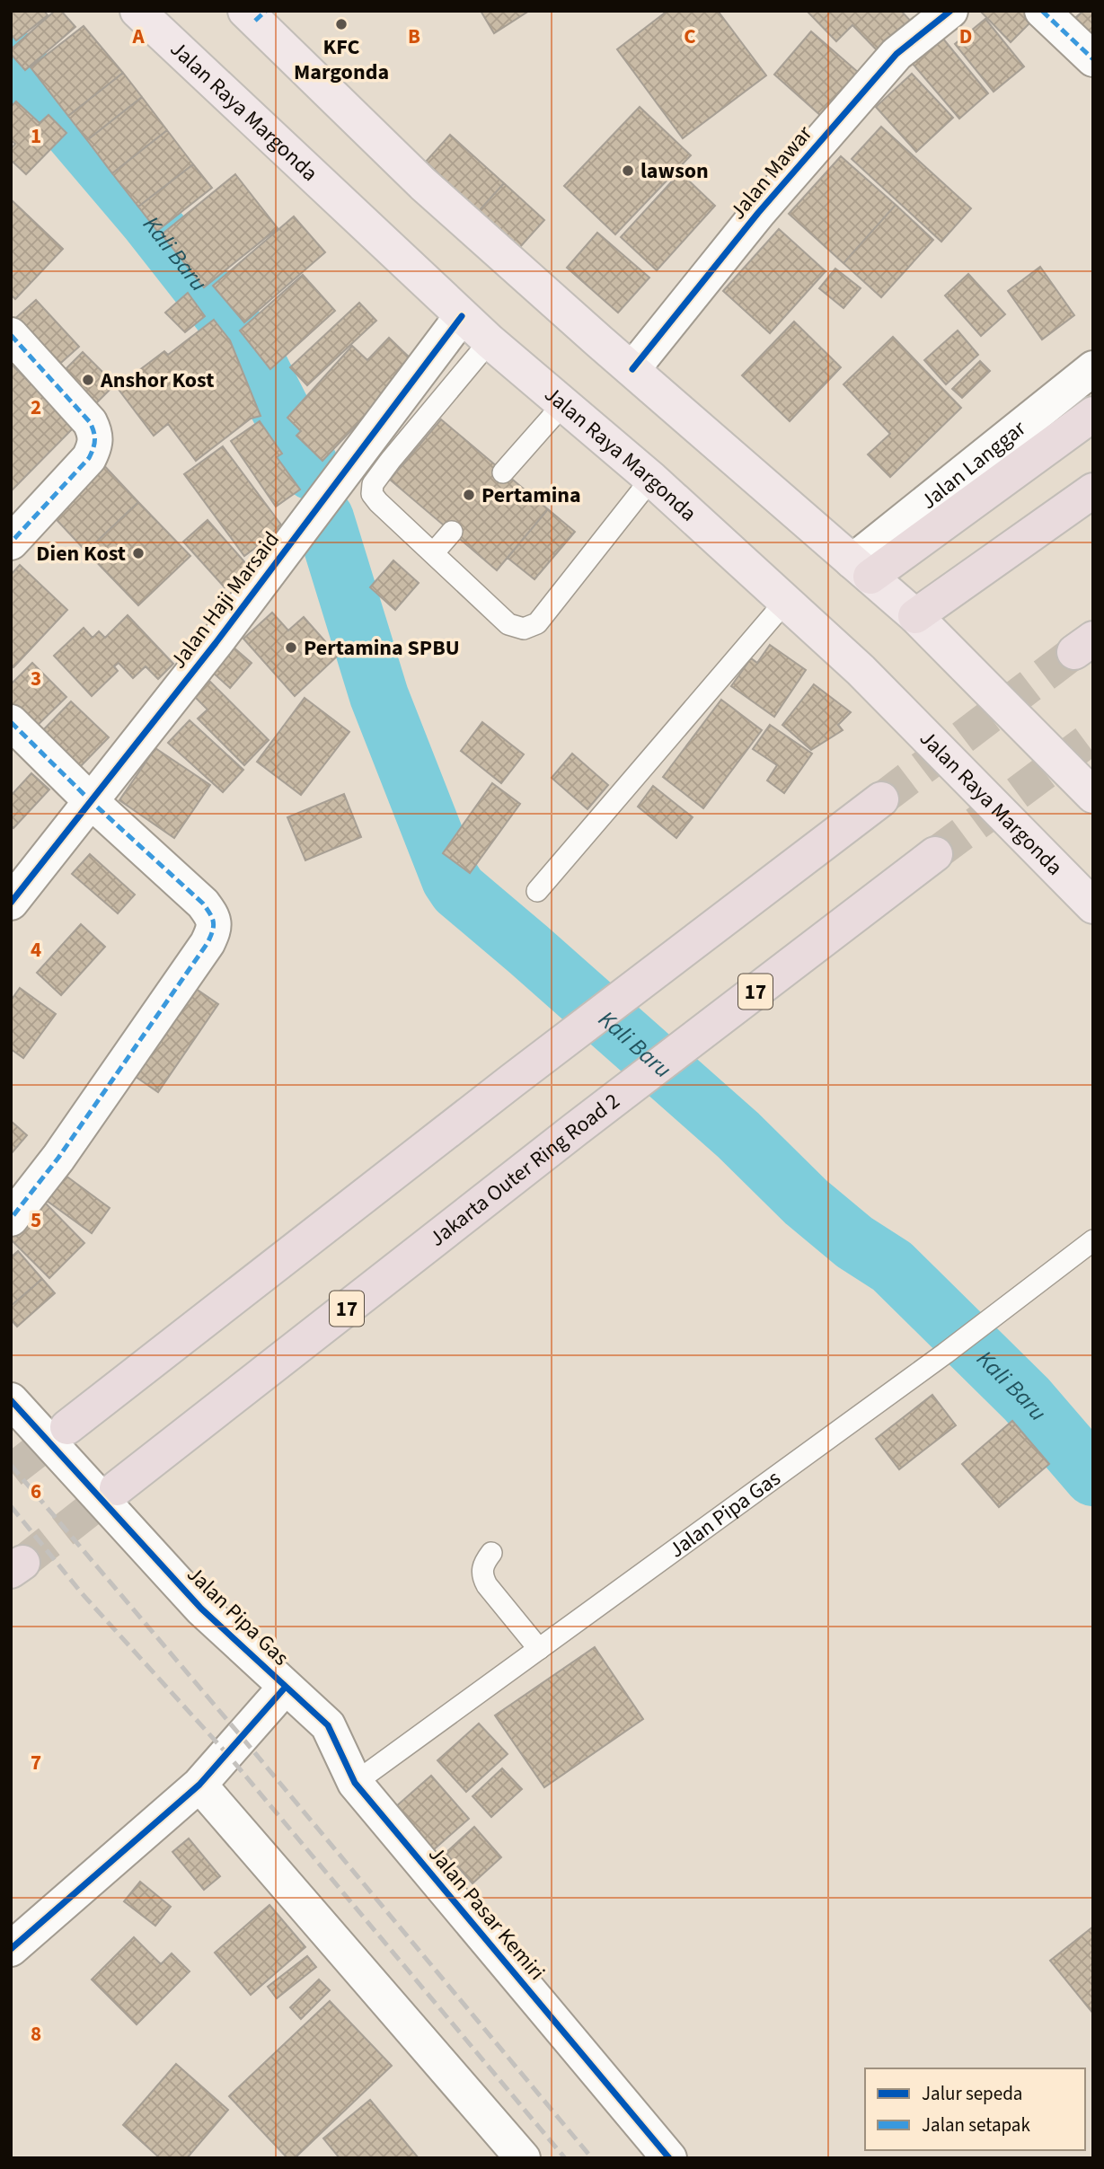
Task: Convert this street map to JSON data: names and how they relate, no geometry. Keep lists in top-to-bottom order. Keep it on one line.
{"streets":{"highway":["17","Jakarta Outer Ring Road 2"],"main road":["Jalan Raya Margonda"],"street":["Jalan Mawar","Jalan Langgar","Jalan Haji Marsaid","Jalan Pipa Gas","Jalan Pasar Kemiri"]},"crossings":[["Jalan Raya Margonda","Jalan Haji Marsaid"],["Jalan Pipa Gas","Jalan Pasar Kemiri"]],"water":["Kali Baru"],"places":["KFC Margonda","lawson","Anshor Kost","Pertamina","Dien Kost","Pertamina SPBU"],"legend":["Jalur sepeda","Jalan setapak"],"grid":{"columns":["A","B","C","D"],"rows":["1","2","3","4","5","6","7","8"]}}
